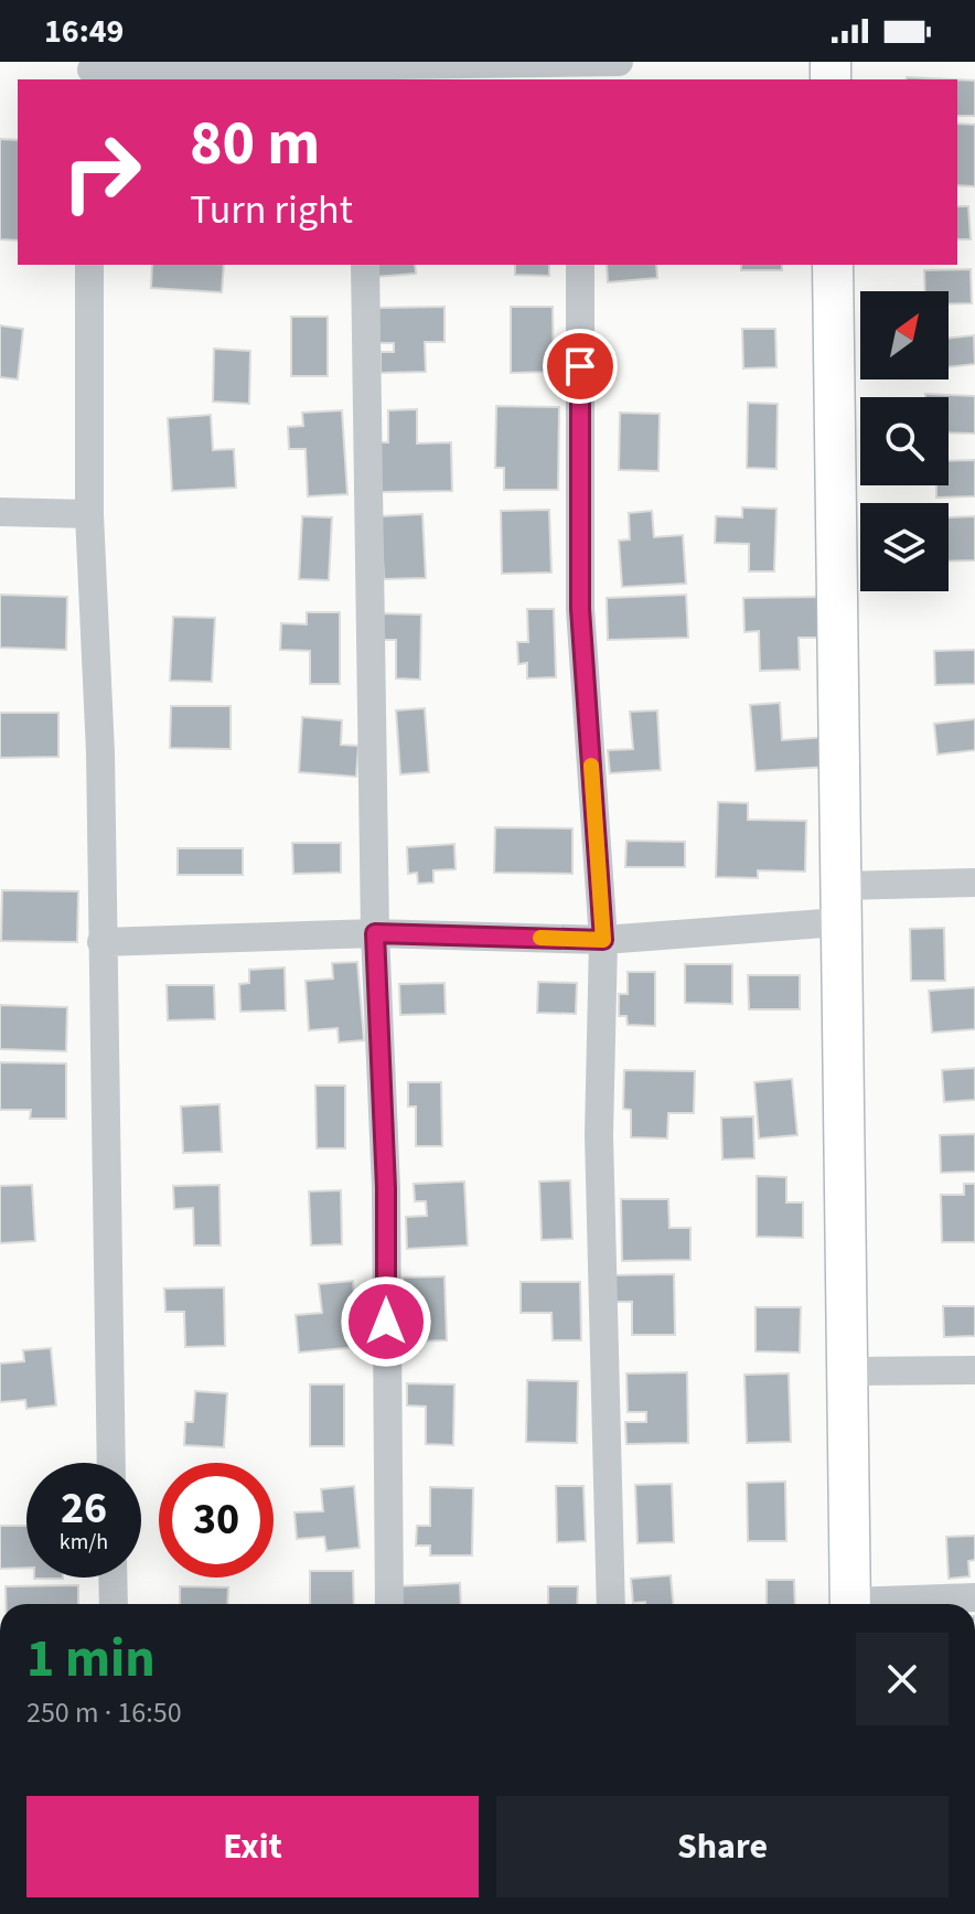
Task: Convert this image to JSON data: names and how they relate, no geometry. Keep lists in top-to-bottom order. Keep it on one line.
{"north":"top right","page":{"status":"16:49","turn":["80 m","Turn right"],"speed":"26 km/h","limit":"30","heading":["1 min","250 m · 16:50"],"buttons":["Exit","Share"]}}
